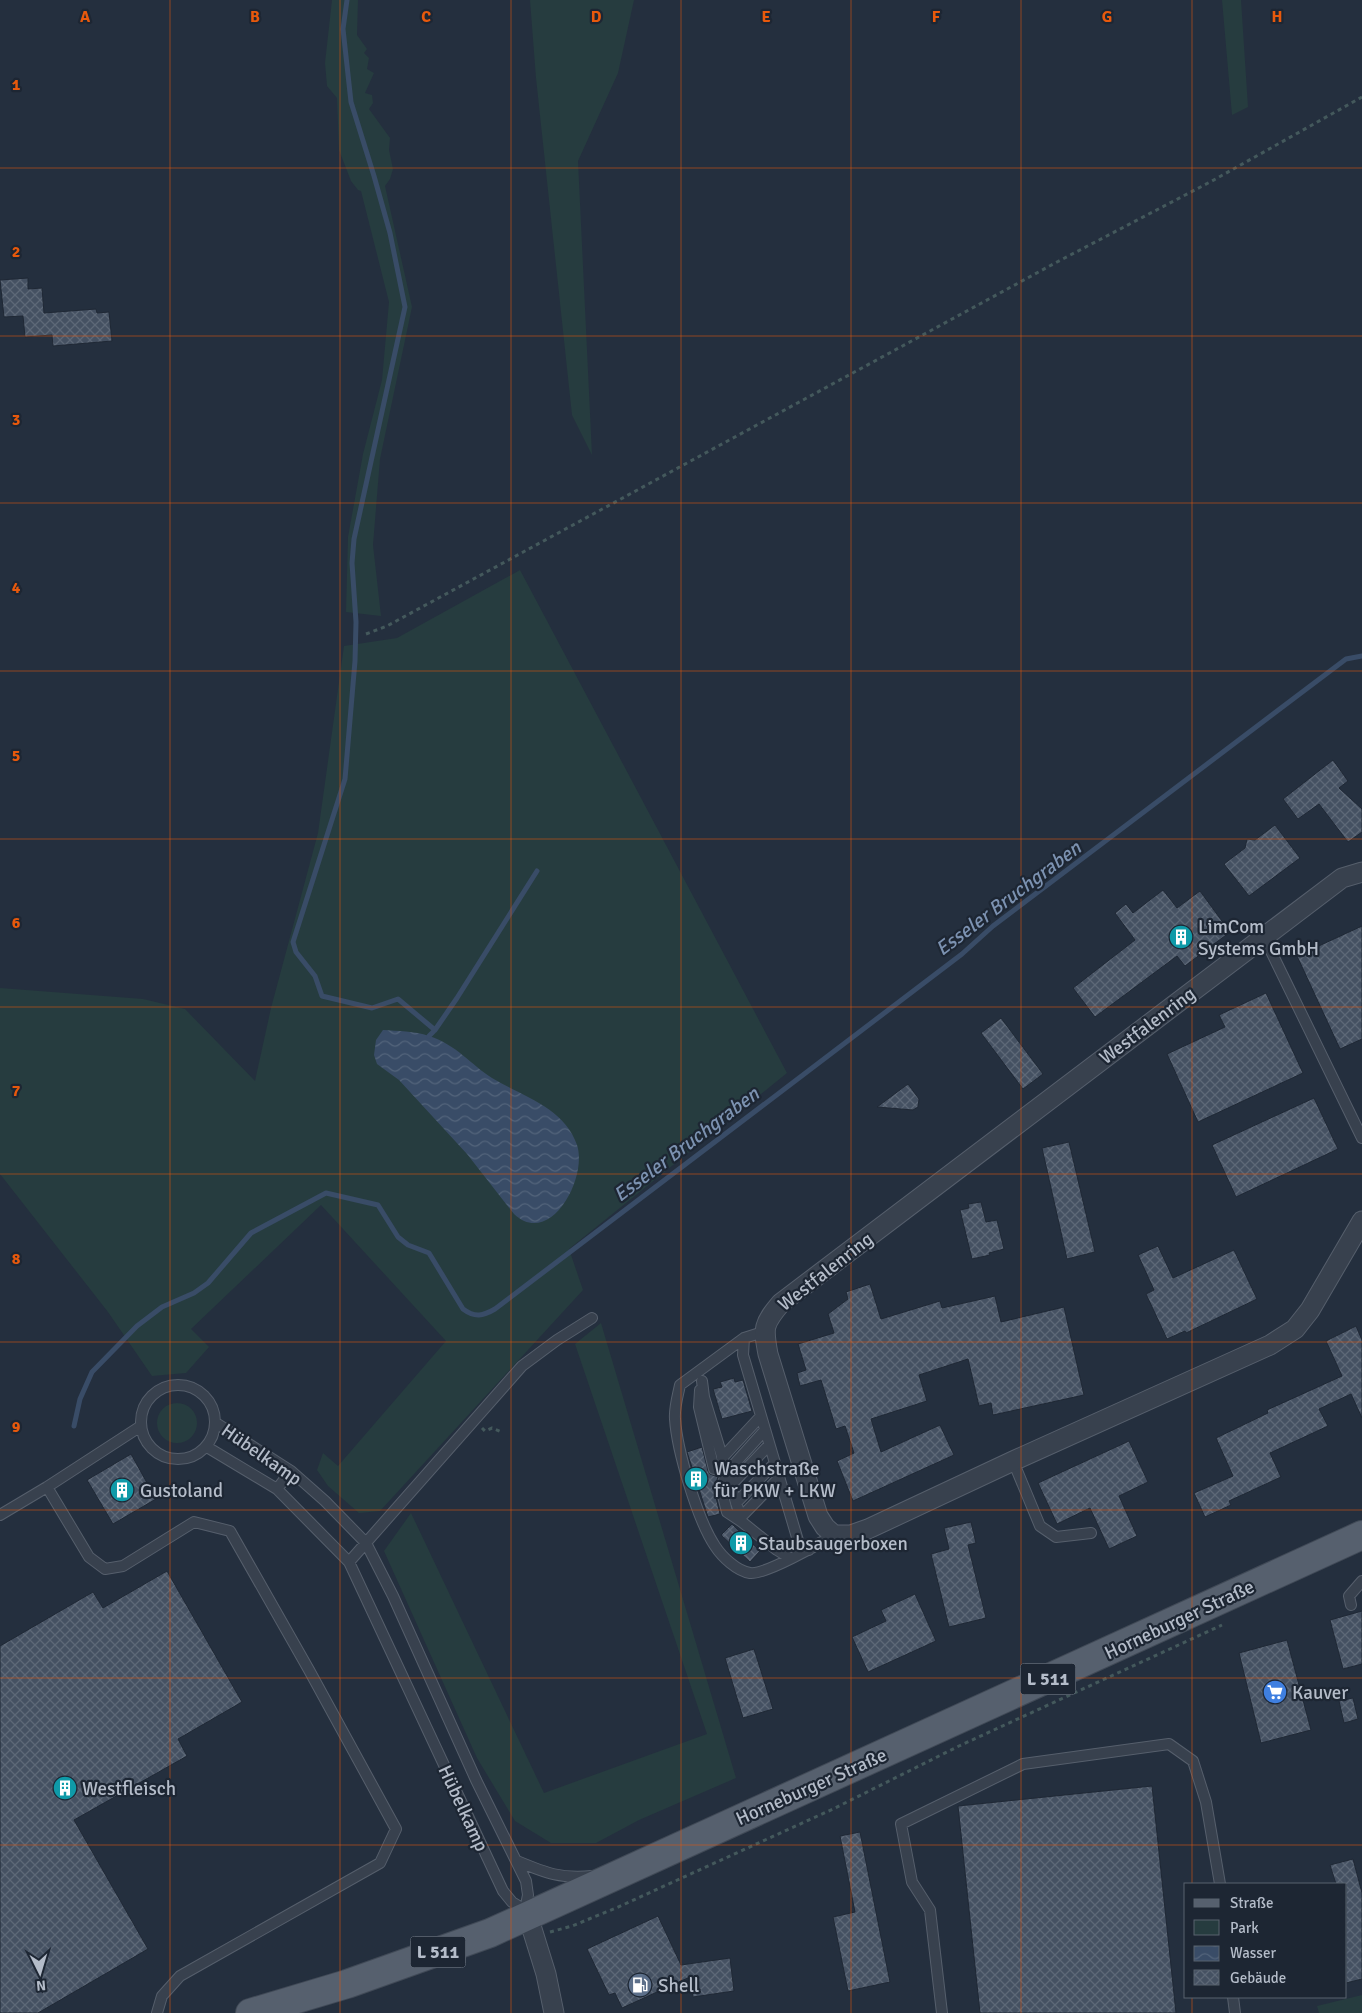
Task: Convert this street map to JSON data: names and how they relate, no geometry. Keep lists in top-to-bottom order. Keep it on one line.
{"streets":{"main road":["Horneburger Straße","L 511"],"street":["Westfalenring"],"lane":["Hübelkamp"]},"crossings":[["Hübelkamp","Horneburger Straße"]],"water":["Esseler Bruchgraben"],"places":{"building":["LimCom Systems GmbH","Waschstraße für PKW + LKW","Gustoland","Staubsaugerboxen","Westfleisch"],"supermarket":["Kauver"],"fuel station":["Shell"]},"legend":["Straße","Park","Wasser","Gebäude"],"north":"bottom","grid":{"columns":["A","B","C","D","E","F","G","H"],"rows":["1","2","3","4","5","6","7","8","9"]}}
